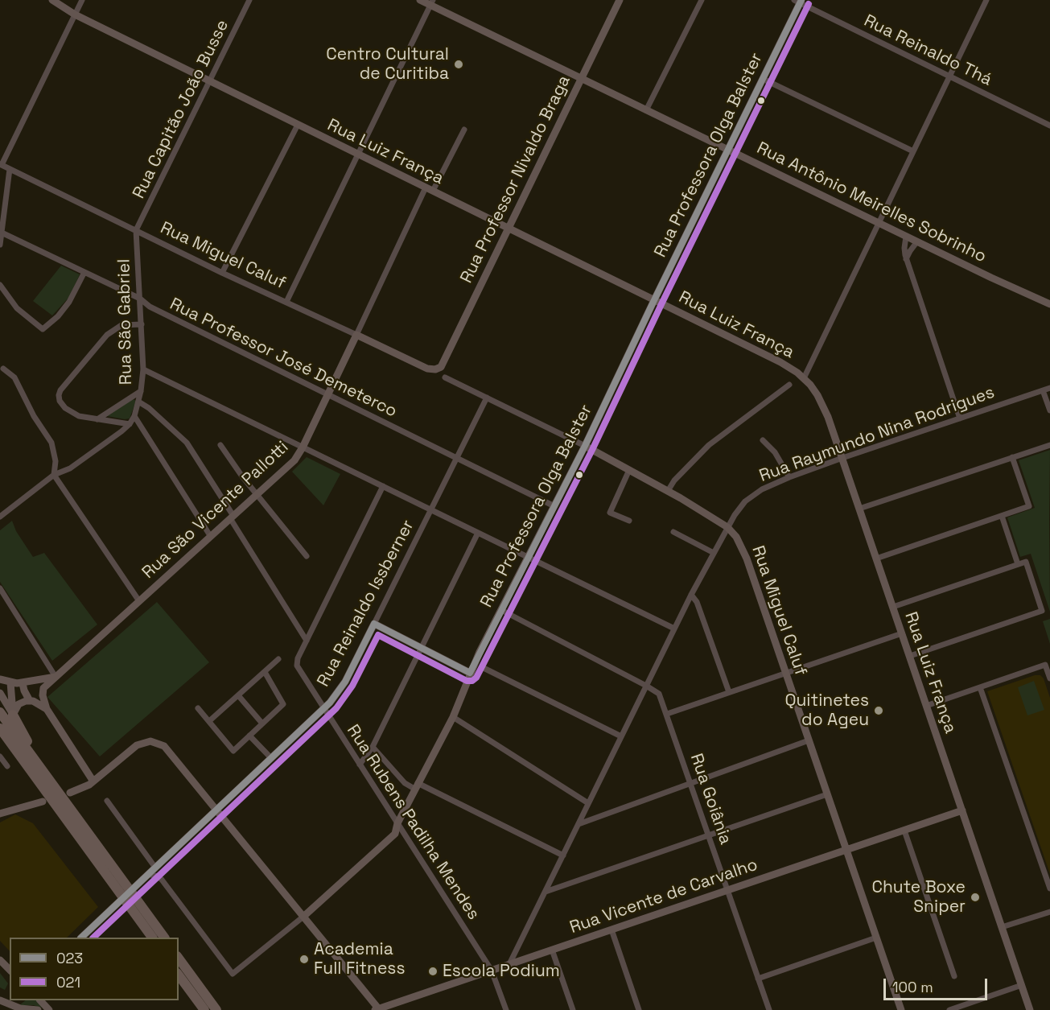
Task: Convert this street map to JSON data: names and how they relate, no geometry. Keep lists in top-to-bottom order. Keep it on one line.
{"streets":{"main road":["Rua Luiz França","Rua Professora Olga Balster","Rua Professor Nivaldo Braga","Rua Antônio Meirelles Sobrinho","Rua Miguel Caluf","Rua São Vicente Pallotti","Rua Reinaldo Issberner","Rua Vicente de Carvalho"],"street":["Rua Reinaldo Thá","Rua Capitão João Busse","Rua São Gabriel","Rua Professor José Demeterco","Rua Raymundo Nina Rodrigues","Rua Goiânia","Rua Rubens Padilha Mendes"]},"crossings":[["Rua Reinaldo Thá","Rua Professora Olga Balster"],["Rua Capitão João Busse","Rua Luiz França"],["Rua Capitão João Busse","Rua Miguel Caluf"],["Rua Capitão João Busse","Rua São Gabriel"],["Rua Luiz França","Rua Professora Olga Balster"],["Rua Luiz França","Rua Professor Nivaldo Braga"],["Rua Luiz França","Rua Raymundo Nina Rodrigues"],["Rua Luiz França","Rua Vicente de Carvalho"],["Rua Professora Olga Balster","Rua Antônio Meirelles Sobrinho"],["Rua Professora Olga Balster","Rua Miguel Caluf"],["Rua Professora Olga Balster","Rua Professor José Demeterco"],["Rua Professora Olga Balster","Rua Reinaldo Issberner"],["Rua Professora Olga Balster","Rua Goiânia"],["Rua Professora Olga Balster","Rua Rubens Padilha Mendes"],["Rua Professor Nivaldo Braga","Rua Antônio Meirelles Sobrinho"],["Rua Professor Nivaldo Braga","Rua Miguel Caluf"],["Rua Miguel Caluf","Rua São Gabriel"],["Rua Miguel Caluf","Rua Raymundo Nina Rodrigues"],["Rua Miguel Caluf","Rua São Vicente Pallotti"],["Rua Miguel Caluf","Rua Reinaldo Issberner"],["Rua Miguel Caluf","Rua Vicente de Carvalho"],["Rua São Gabriel","Rua Professor José Demeterco"],["Rua Professor José Demeterco","Rua São Vicente Pallotti"],["Rua Professor José Demeterco","Rua Reinaldo Issberner"],["Rua Raymundo Nina Rodrigues","Rua Goiânia"],["Rua Raymundo Nina Rodrigues","Rua Vicente de Carvalho"],["Rua Reinaldo Issberner","Rua Rubens Padilha Mendes"],["Rua Goiânia","Rua Vicente de Carvalho"],["Rua Rubens Padilha Mendes","Rua Vicente de Carvalho"]],"places":["Centro Cultural de Curitiba","Quitinetes do Ageu","Chute Boxe Sniper","Academia Full Fitness","Escola Podium"],"lines":["transit line 023","transit line 021"],"legend":["023","021"],"scale_bar":"100 m"}
